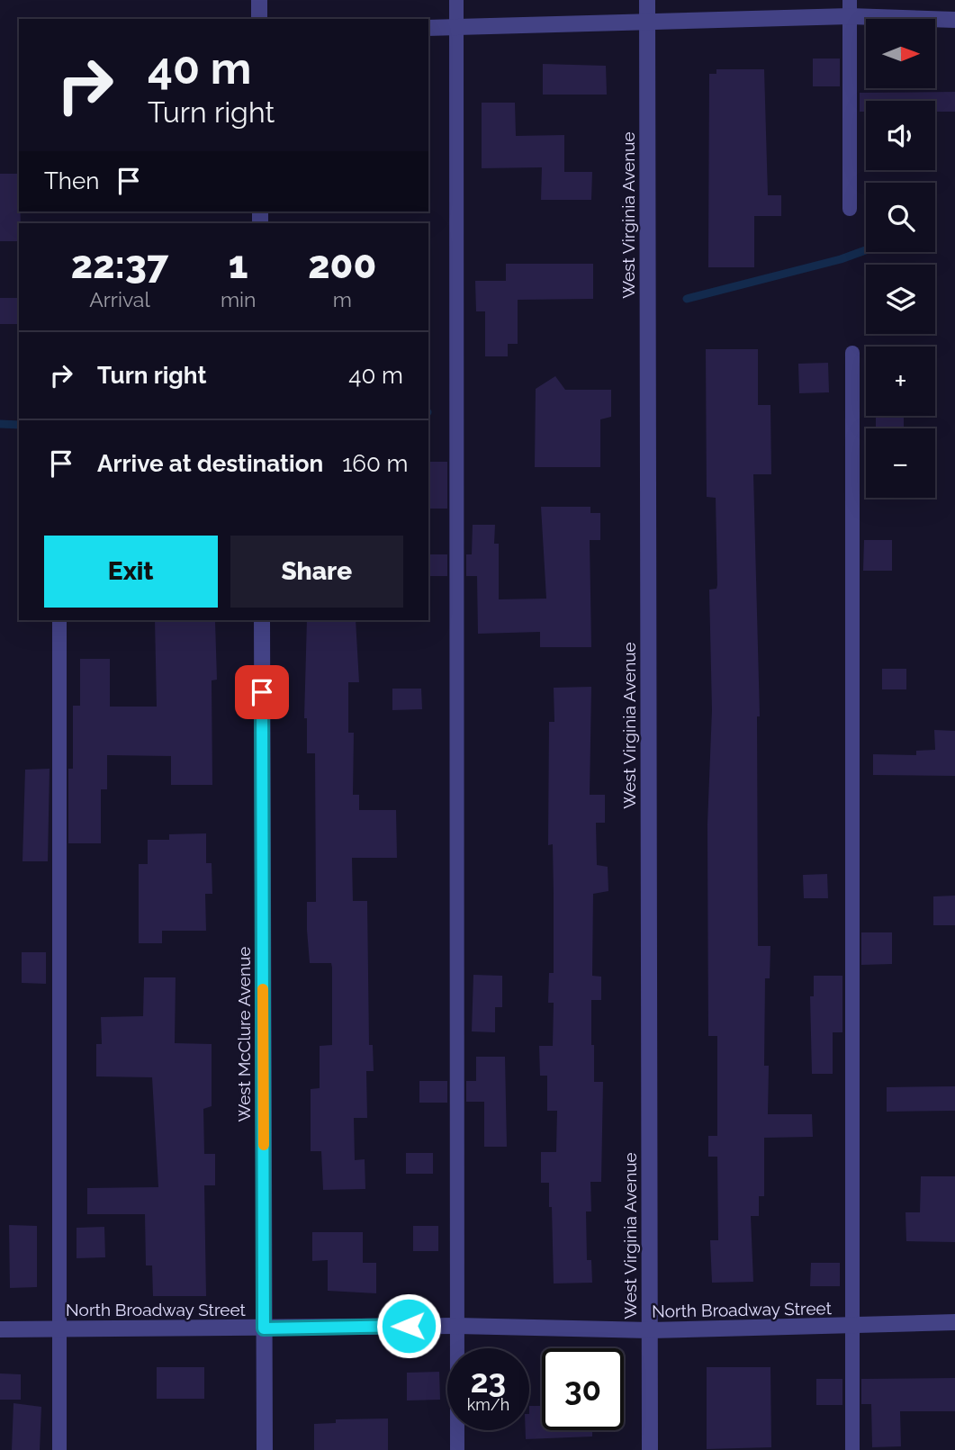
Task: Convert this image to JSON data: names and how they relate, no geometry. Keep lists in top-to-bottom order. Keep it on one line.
{"streets":{"street":["West Virginia Avenue","West McClure Avenue","North Broadway Street"]},"crossings":[["West Virginia Avenue","North Broadway Street"],["West McClure Avenue","North Broadway Street"]],"north":"right","page":{"map_buttons":["+","−"],"turn":["40 m","Turn right"],"then":"Then","eta":["22:37","Arrival","1","min","200","m"],"list":[{"name":"Turn right","value":"40 m"},{"name":"Arrive at destination","value":"160 m"}],"buttons":["Exit","Share"],"speed":"23 km/h","limit":"30"}}
